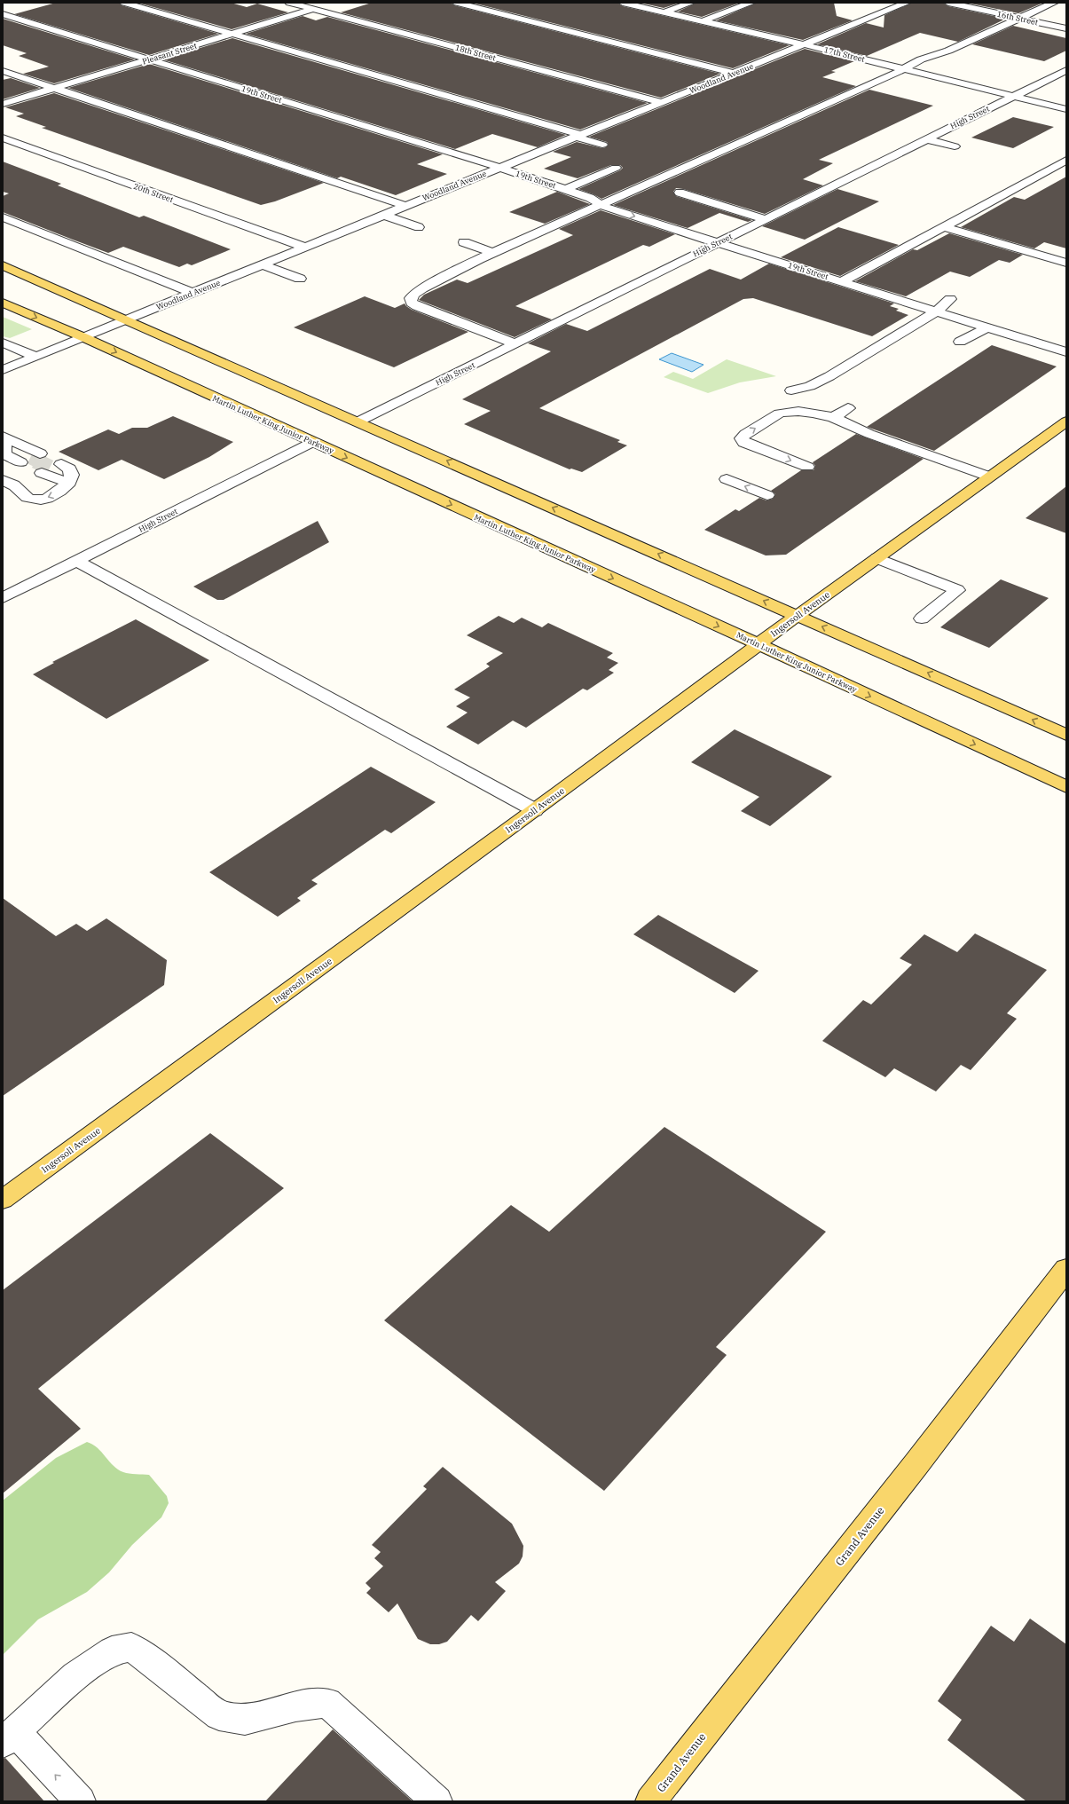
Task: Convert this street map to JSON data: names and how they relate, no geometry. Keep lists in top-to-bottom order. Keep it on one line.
{"streets":{"main road":["Martin Luther King Junior Parkway","Ingersoll Avenue","Grand Avenue"],"street":["16th Street","18th Street","Pleasant Street","17th Street","Woodland Avenue","19th Street","High Street","20th Street"]},"crossings":[["18th Street","Pleasant Street"],["18th Street","Woodland Avenue"],["Pleasant Street","19th Street"],["17th Street","Woodland Avenue"],["17th Street","High Street"],["Woodland Avenue","19th Street"],["Woodland Avenue","20th Street"],["Woodland Avenue","Martin Luther King Junior Parkway"],["19th Street","High Street"],["High Street","Martin Luther King Junior Parkway"],["Martin Luther King Junior Parkway","Ingersoll Avenue"]]}
